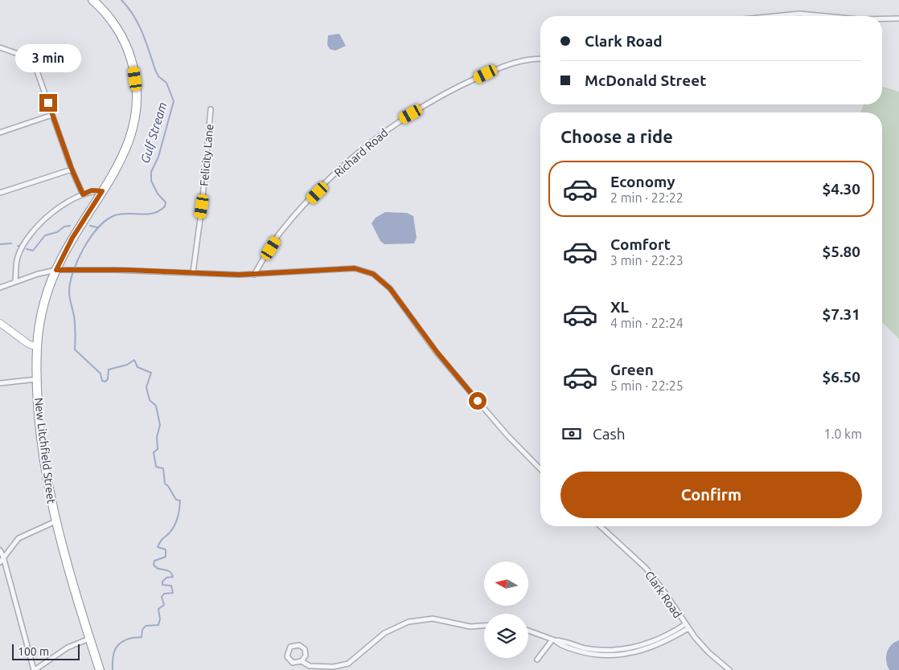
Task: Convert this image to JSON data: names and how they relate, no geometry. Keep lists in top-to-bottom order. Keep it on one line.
{"streets":{"highway":["New Litchfield Street"],"street":["Richard Road","Felicity Lane","Clark Road"]},"water":["Gulf Stream"],"scale_bar":"100 m","north":"left","page":{"banner":["Clark Road","McDonald Street"],"bubble":"3 min","heading":"Choose a ride","list":[{"name":"Economy","note":"2 min · 22:22","value":"$4.30"},{"name":"Comfort","note":"3 min · 22:23","value":"$5.80"},{"name":"XL","note":"4 min · 22:24","value":"$7.31"},{"name":"Green","note":"5 min · 22:25","value":"$6.50"}],"pay":["Cash","1.0 km"],"buttons":"Confirm","scale":"100 m"}}
